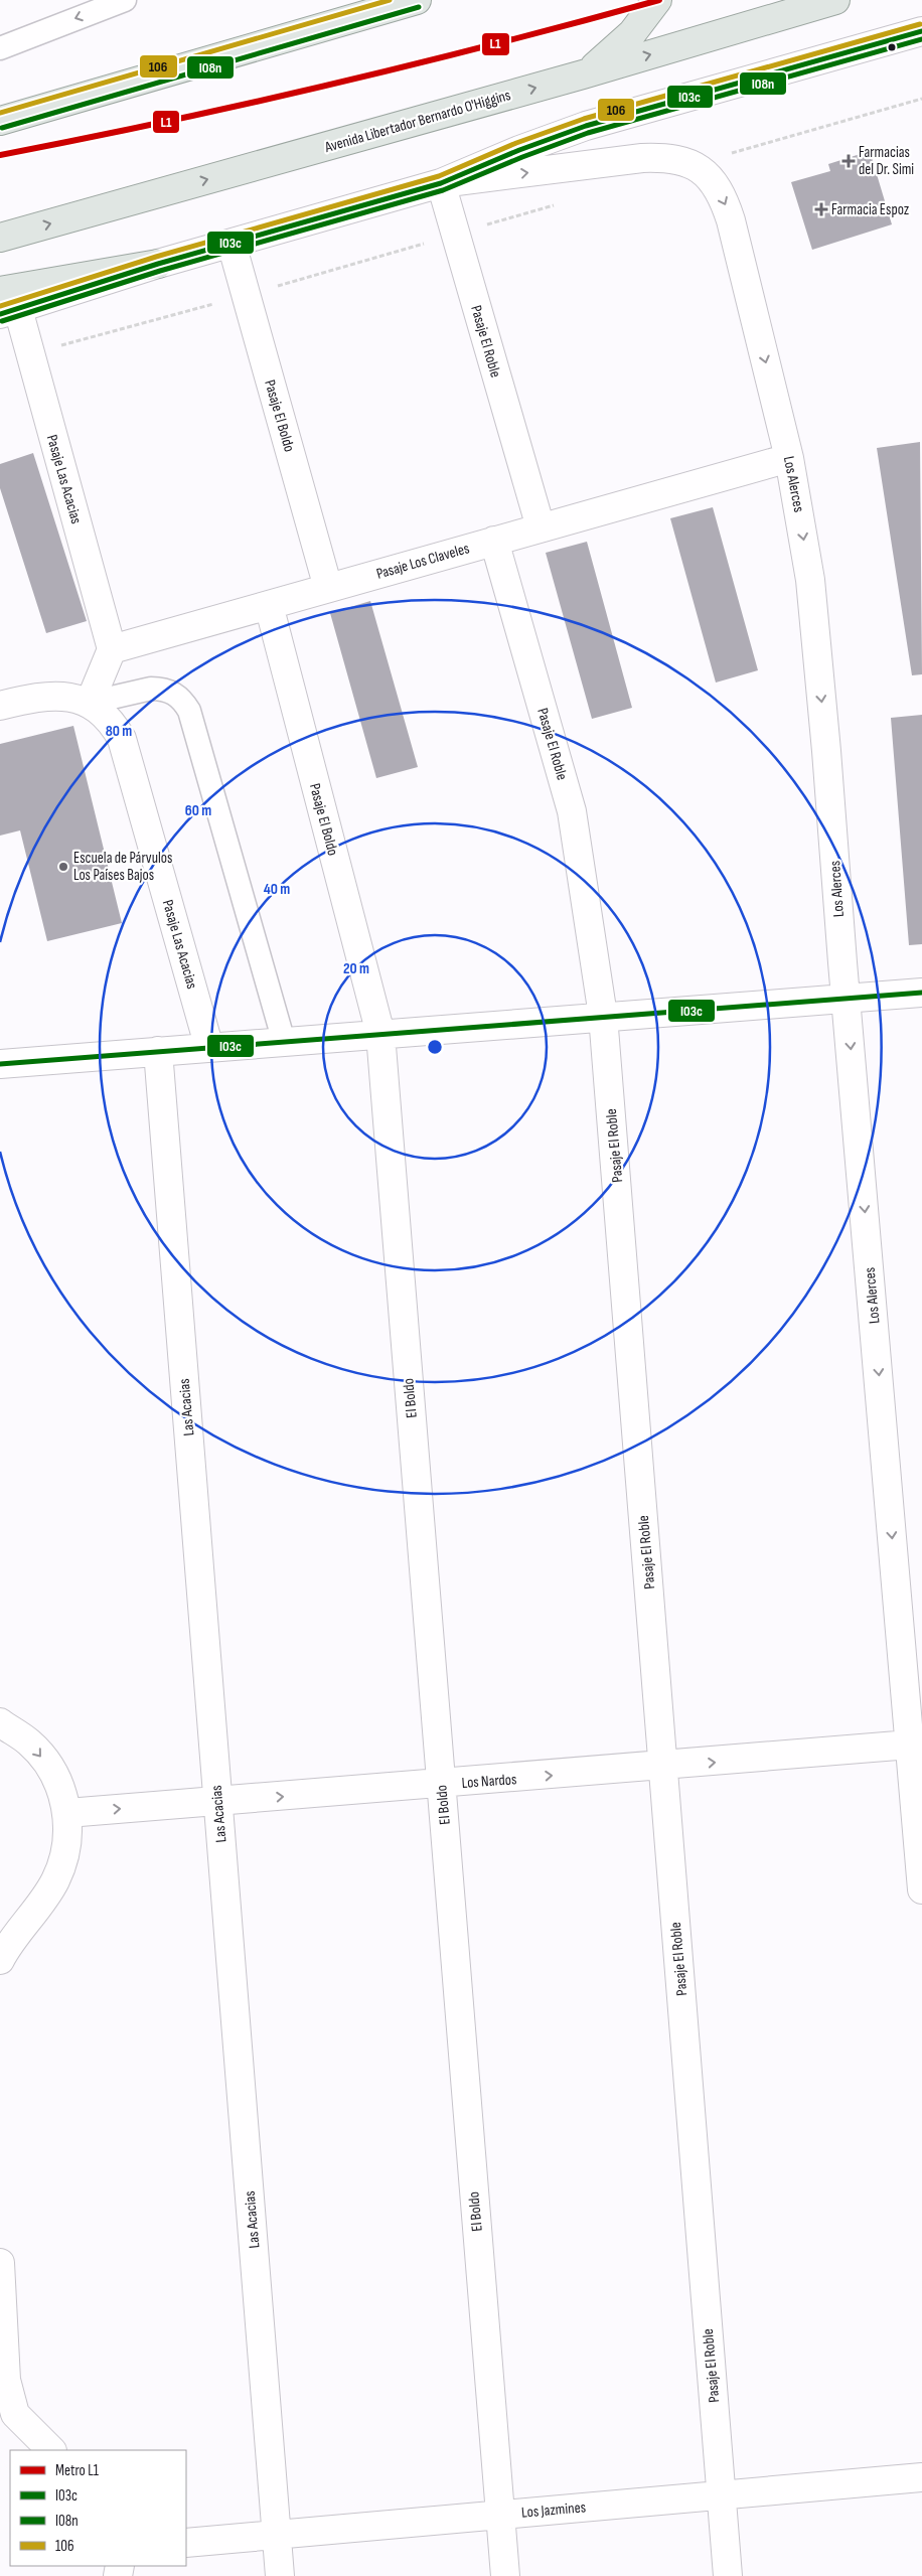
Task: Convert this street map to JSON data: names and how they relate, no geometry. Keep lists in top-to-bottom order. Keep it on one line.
{"streets":{"main road":["Avenida Libertador Bernardo O'Higgins"],"street":["Pasaje El Roble","Pasaje El Boldo","Pasaje Las Acacias","Los Alerces","Pasaje Los Claveles","El Boldo","Las Acacias","Los Nardos","Los Jazmines"]},"crossings":[["Pasaje El Roble","Los Alerces"],["Pasaje El Roble","Pasaje Los Claveles"],["Pasaje El Roble","Los Nardos"],["Pasaje El Roble","Los Jazmines"],["Pasaje El Boldo","Pasaje Los Claveles"],["Pasaje El Boldo","El Boldo"],["Pasaje Las Acacias","Pasaje Los Claveles"],["Los Alerces","Pasaje Los Claveles"],["Los Alerces","Los Nardos"],["El Boldo","Los Nardos"],["El Boldo","Los Jazmines"],["Las Acacias","Los Nardos"],["Las Acacias","Los Jazmines"]],"one_way":["Los Alerces","Los Nardos"],"places":{"health":["Farmacias del Dr. Simi","Farmacia Espoz"],"other":["Escuela de Párvulos Los Países Bajos"]},"lines":["metro line L1","transit line 106","transit line I08n","transit line I03c"],"legend":["Metro L1","I03c","I08n","106"],"rings":["80 m","60 m","40 m","20 m"]}
